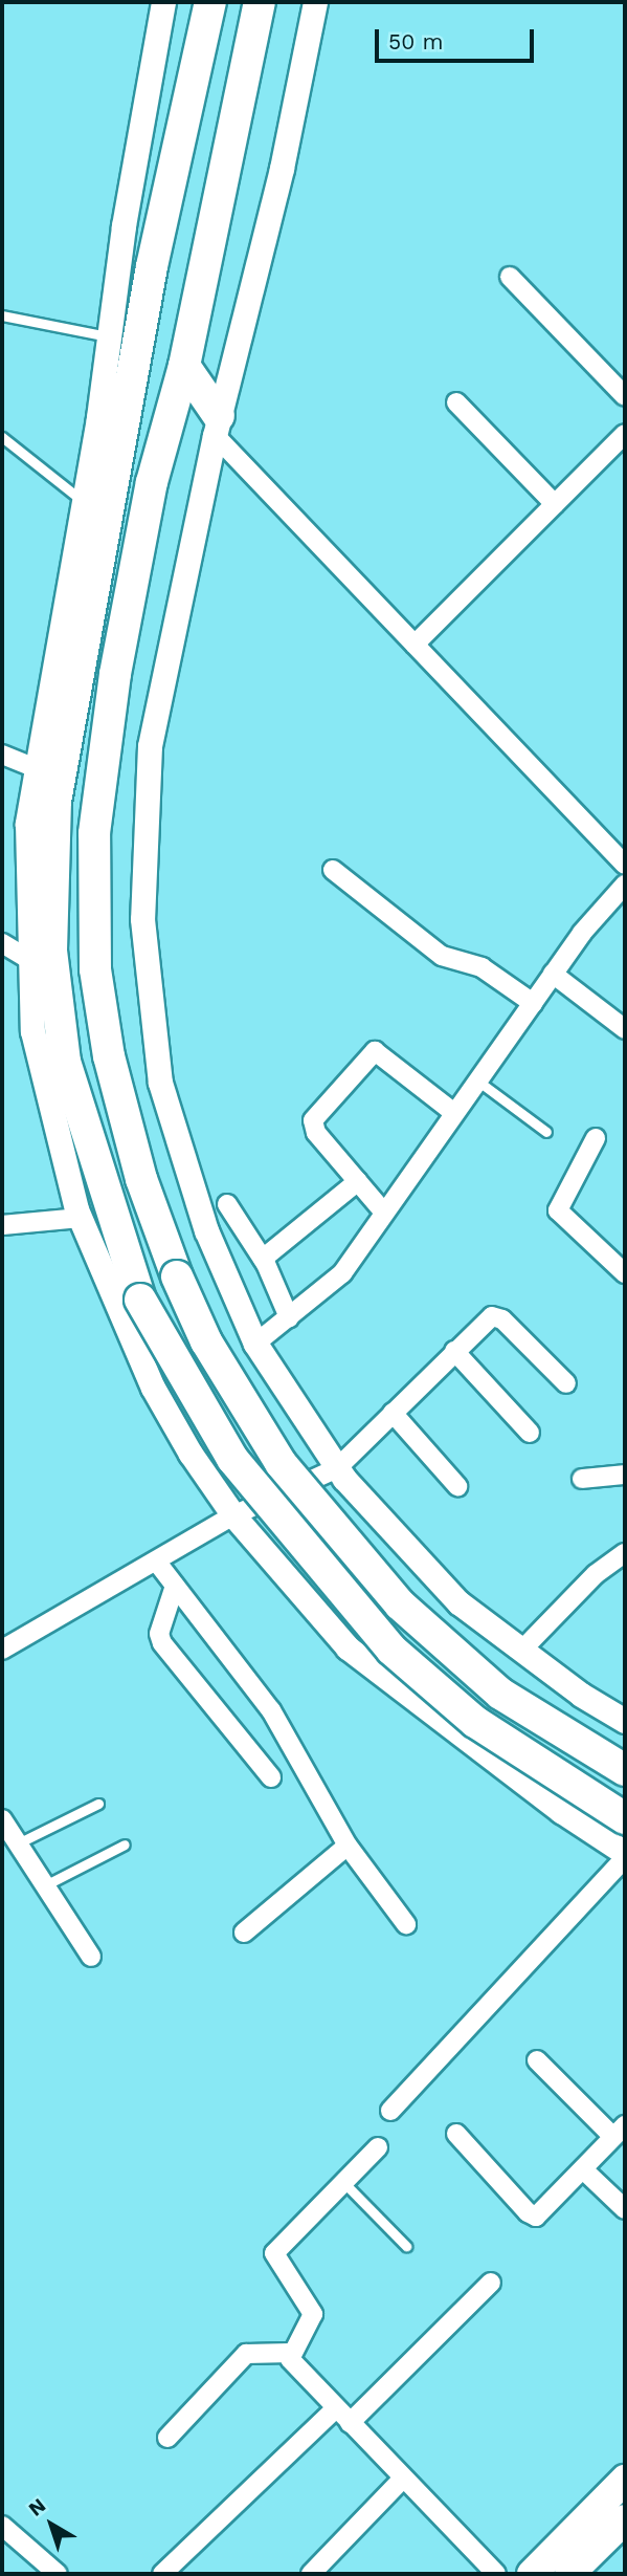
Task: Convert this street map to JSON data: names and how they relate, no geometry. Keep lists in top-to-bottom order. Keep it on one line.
{"scale_bar":"50 m","north":"top left"}
